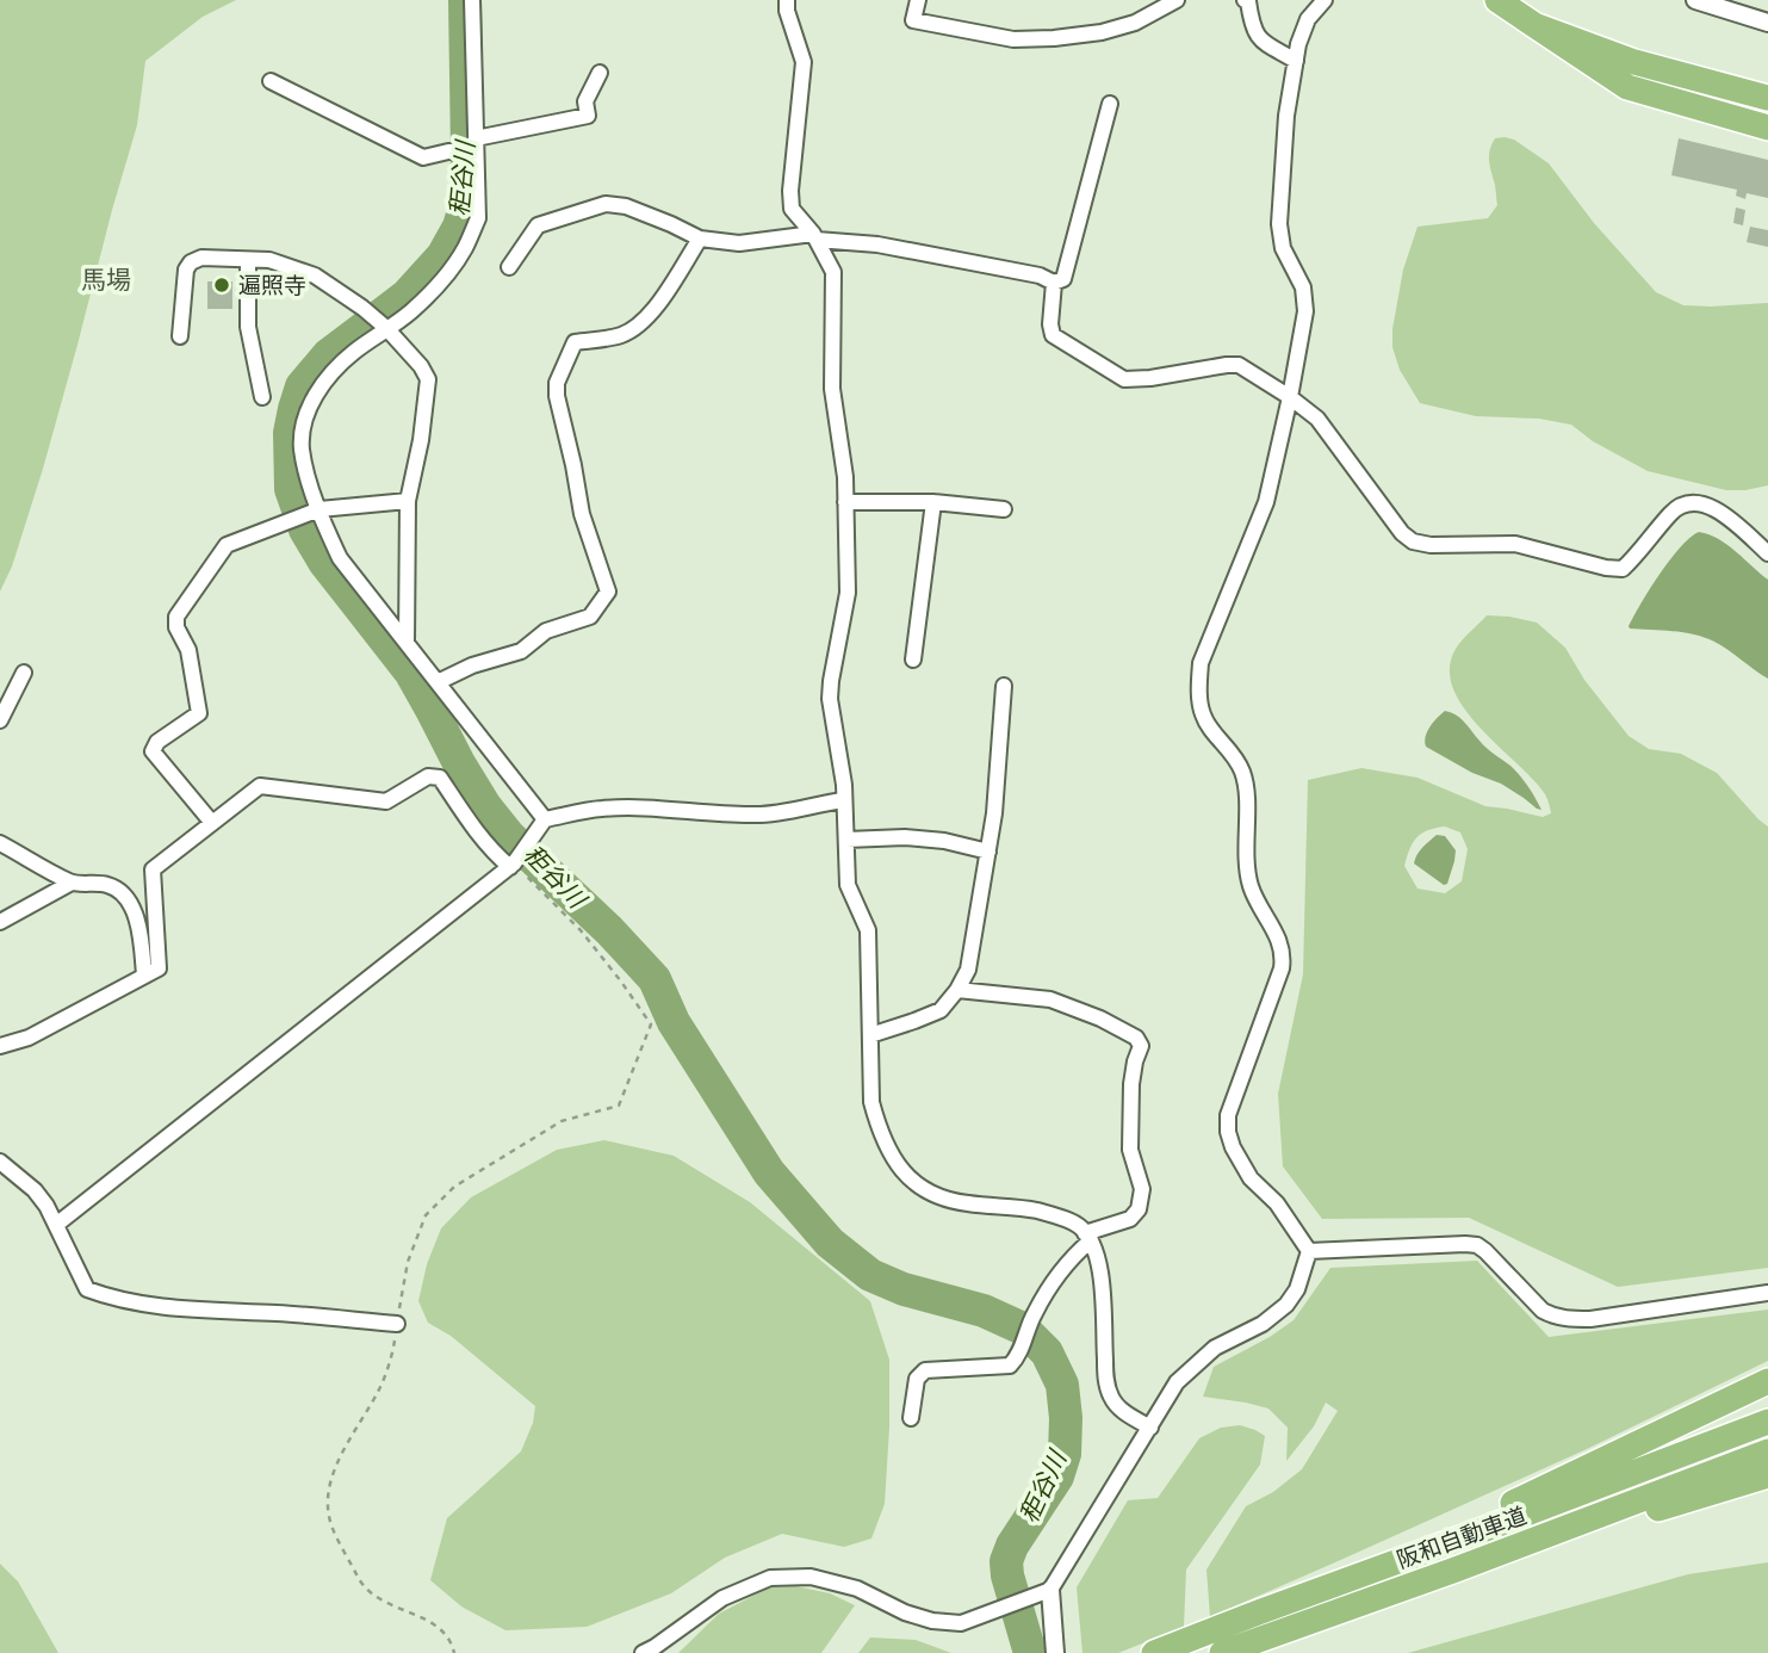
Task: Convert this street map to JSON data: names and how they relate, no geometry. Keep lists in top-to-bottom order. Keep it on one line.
{"streets":{"highway":["阪和自動車道"]},"districts":["馬場"],"water":["秬谷川"],"places":["遍照寺"]}
